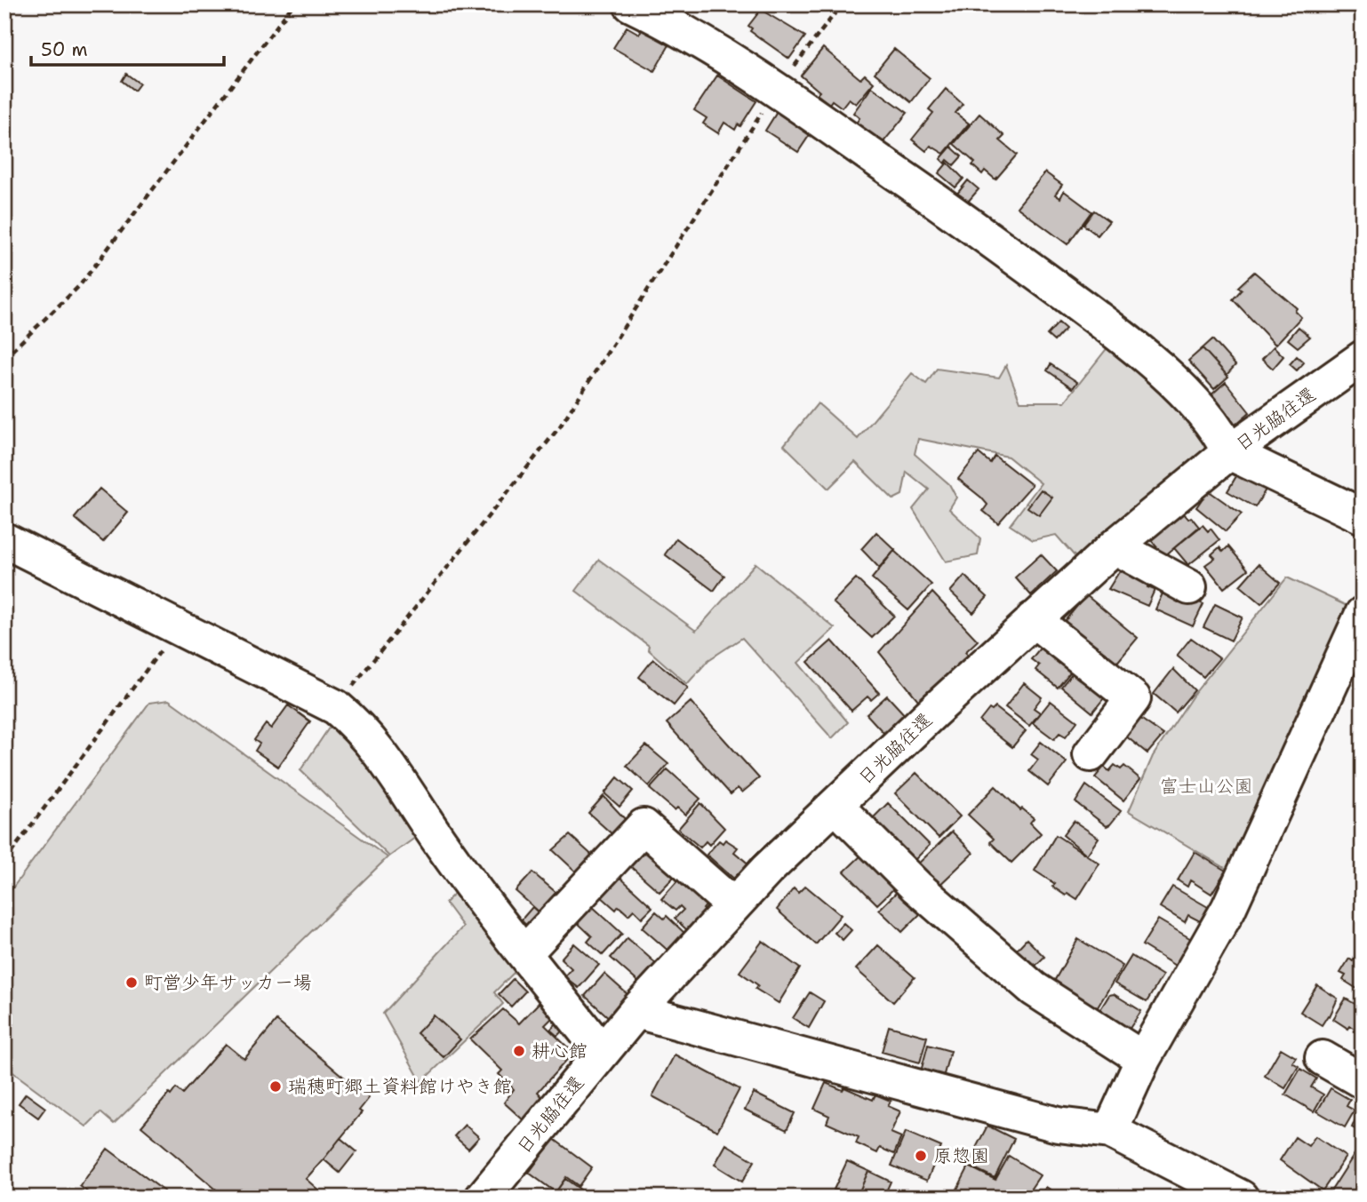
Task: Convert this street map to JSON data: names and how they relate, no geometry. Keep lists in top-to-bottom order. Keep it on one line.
{"streets":{"street":["日光脇往還"]},"parks":["富士山公園"],"places":["町営少年サッカー場","耕心館","瑞穂町郷土資料館けやき館","原惣園"],"scale_bar":"50 m"}
